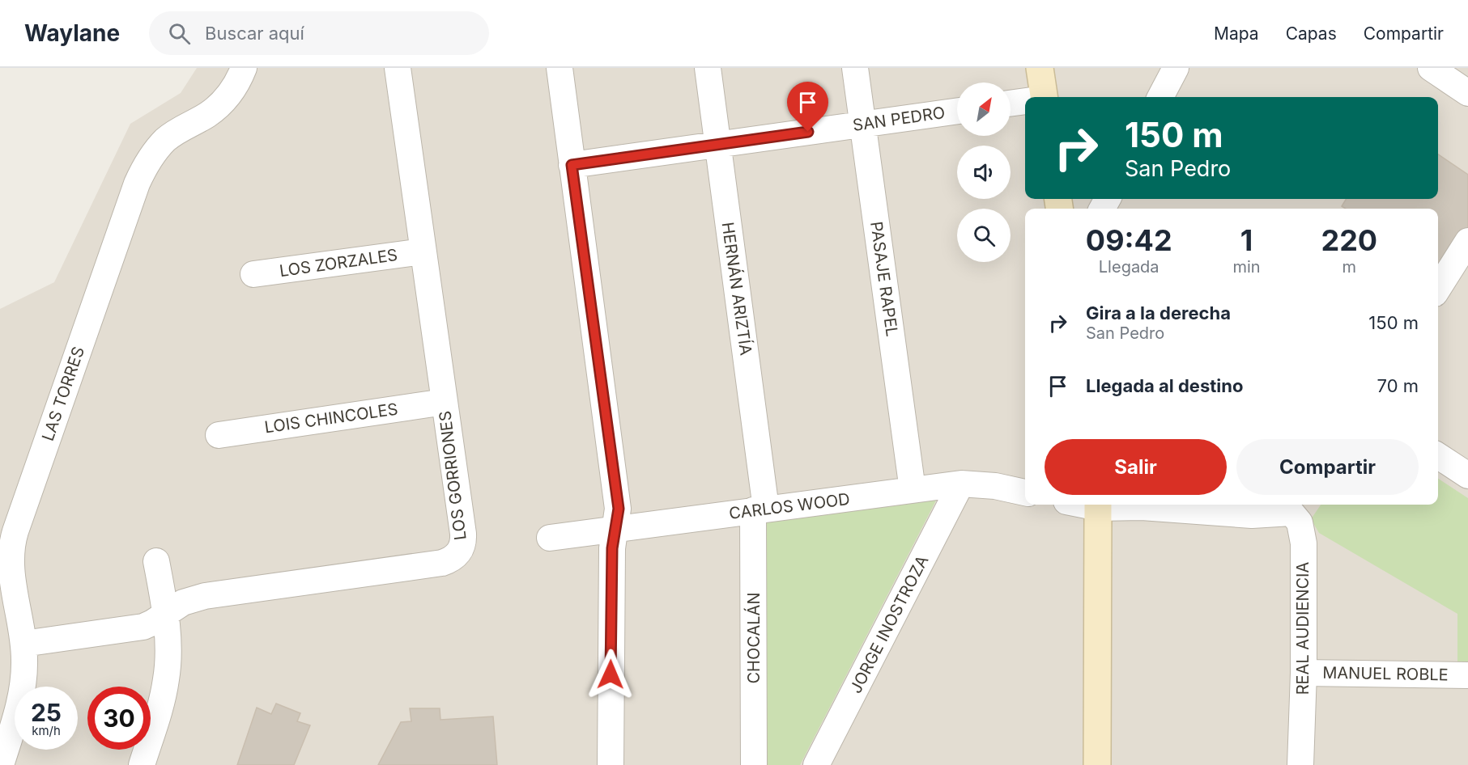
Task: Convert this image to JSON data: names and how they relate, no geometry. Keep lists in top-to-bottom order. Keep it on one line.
{"streets":{"street":["SAN PEDRO","LOS ZORZALES","PASAJE RAPEL","HERNÁN ARIZTÍA","LAS TORRES","LOIS CHINCOLES","LOS GORRIONES","CARLOS WOOD","JORGE INOSTROZA","REAL AUDIENCIA","CHOCALÁN","MANUEL ROBLE"]},"crossings":[["SAN PEDRO","PASAJE RAPEL"],["SAN PEDRO","HERNÁN ARIZTÍA"],["LOS ZORZALES","LOS GORRIONES"],["PASAJE RAPEL","CARLOS WOOD"],["HERNÁN ARIZTÍA","CARLOS WOOD"],["HERNÁN ARIZTÍA","CHOCALÁN"],["LAS TORRES","LOS GORRIONES"],["LOIS CHINCOLES","LOS GORRIONES"],["CARLOS WOOD","JORGE INOSTROZA"],["CARLOS WOOD","CHOCALÁN"],["REAL AUDIENCIA","MANUEL ROBLE"]],"north":"top right","page":{"header":"Waylane","search":"Buscar aquí","nav":["Mapa","Capas","Compartir"],"turn":["150 m","San Pedro"],"eta":["09:42","Llegada","1","min","220","m"],"list":[{"name":"Gira a la derecha","note":"San Pedro","value":"150 m"},{"name":"Llegada al destino","value":"70 m"}],"buttons":["Salir","Compartir"],"speed":"25 km/h","limit":"30"}}
